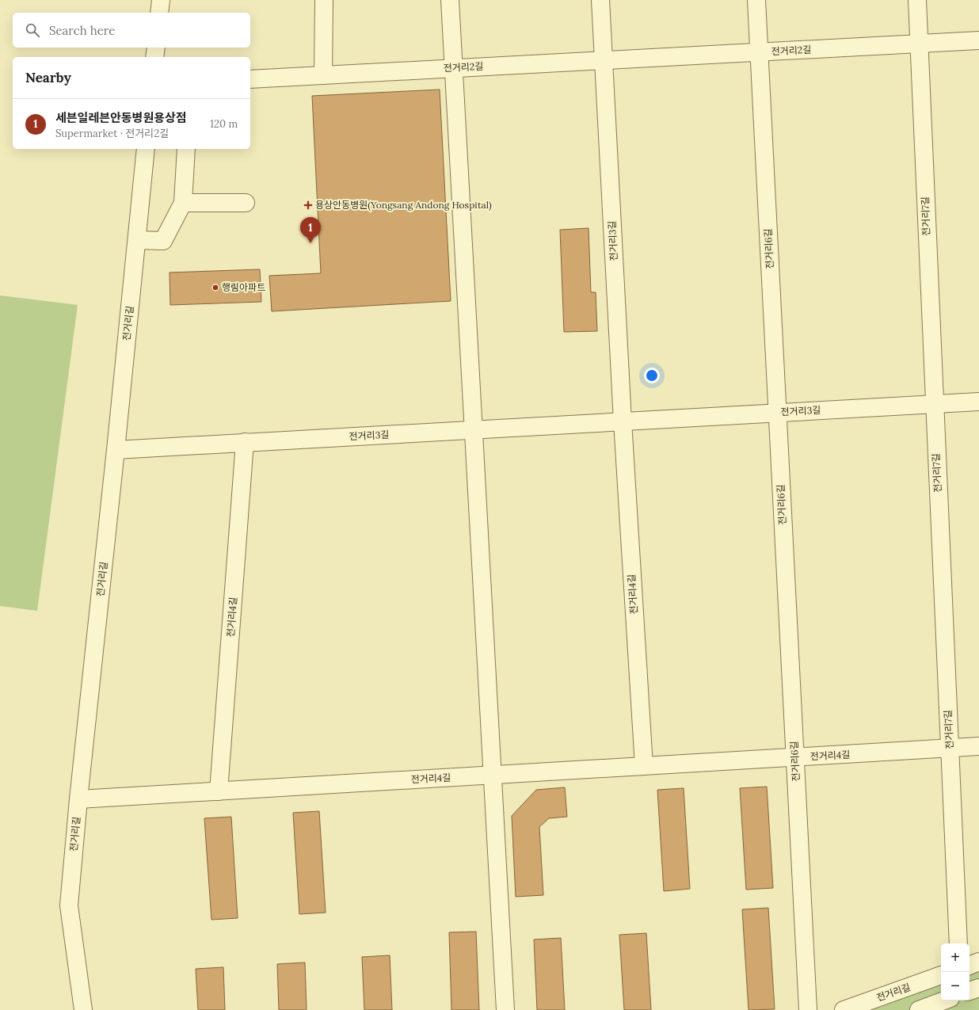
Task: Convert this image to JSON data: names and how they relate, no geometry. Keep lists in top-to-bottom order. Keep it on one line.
{"streets":{"street":["전거리2길","전거리7길","전거리3길","전거리6길","전거리길","전거리4길"]},"crossings":[["전거리2길","전거리7길"],["전거리2길","전거리3길"],["전거리2길","전거리6길"],["전거리7길","전거리3길"],["전거리7길","전거리4길"],["전거리3길","전거리6길"],["전거리3길","전거리길"],["전거리3길","전거리4길"],["전거리6길","전거리4길"],["전거리길","전거리4길"]],"places":{"health":["용상안동병원(Yongsang Andong Hospital)"],"other":["행림아파트"]},"page":{"search":"Search here","heading":"Nearby","list":[{"mark":"1","name":"세븐일레븐안동병원용상점","note":"Supermarket · 전거리2길","value":"120 m"}],"pins":"1","map_buttons":["+","−"]}}
